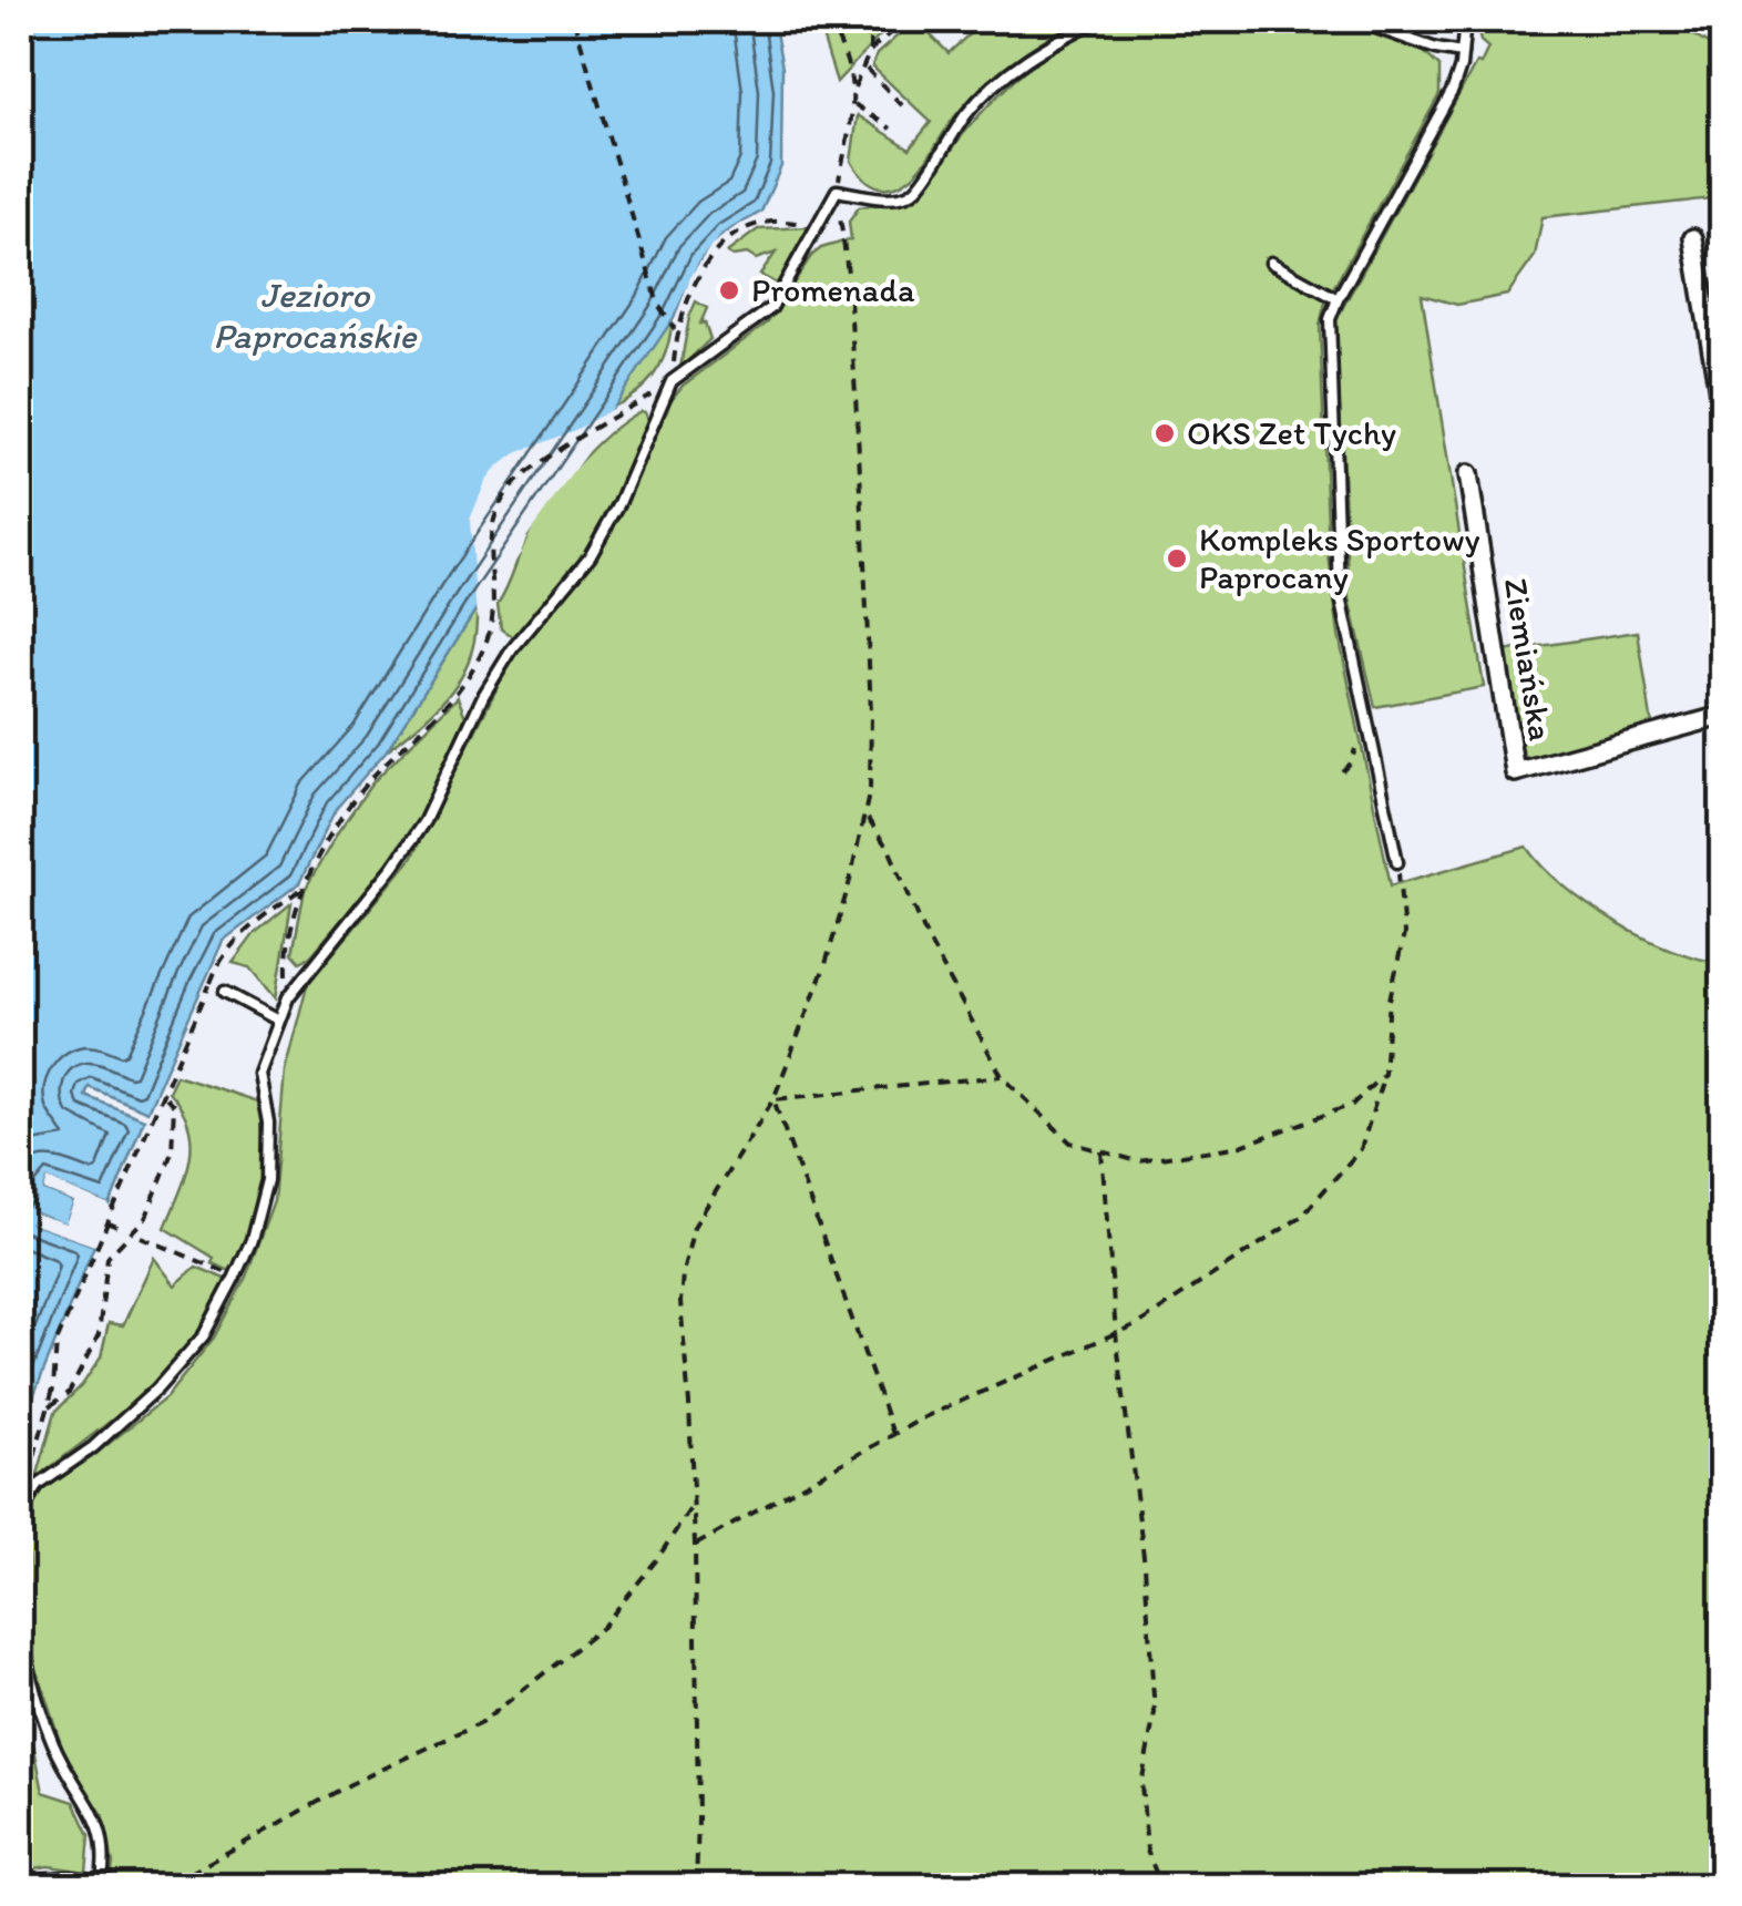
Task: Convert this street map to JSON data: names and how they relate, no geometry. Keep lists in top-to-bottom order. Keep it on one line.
{"streets":{"street":["Ziemiańska"]},"water":["Jezioro Paprocańskie"],"places":["Promenada","OKS Zet Tychy","Kompleks Sportowy Paprocany"]}
